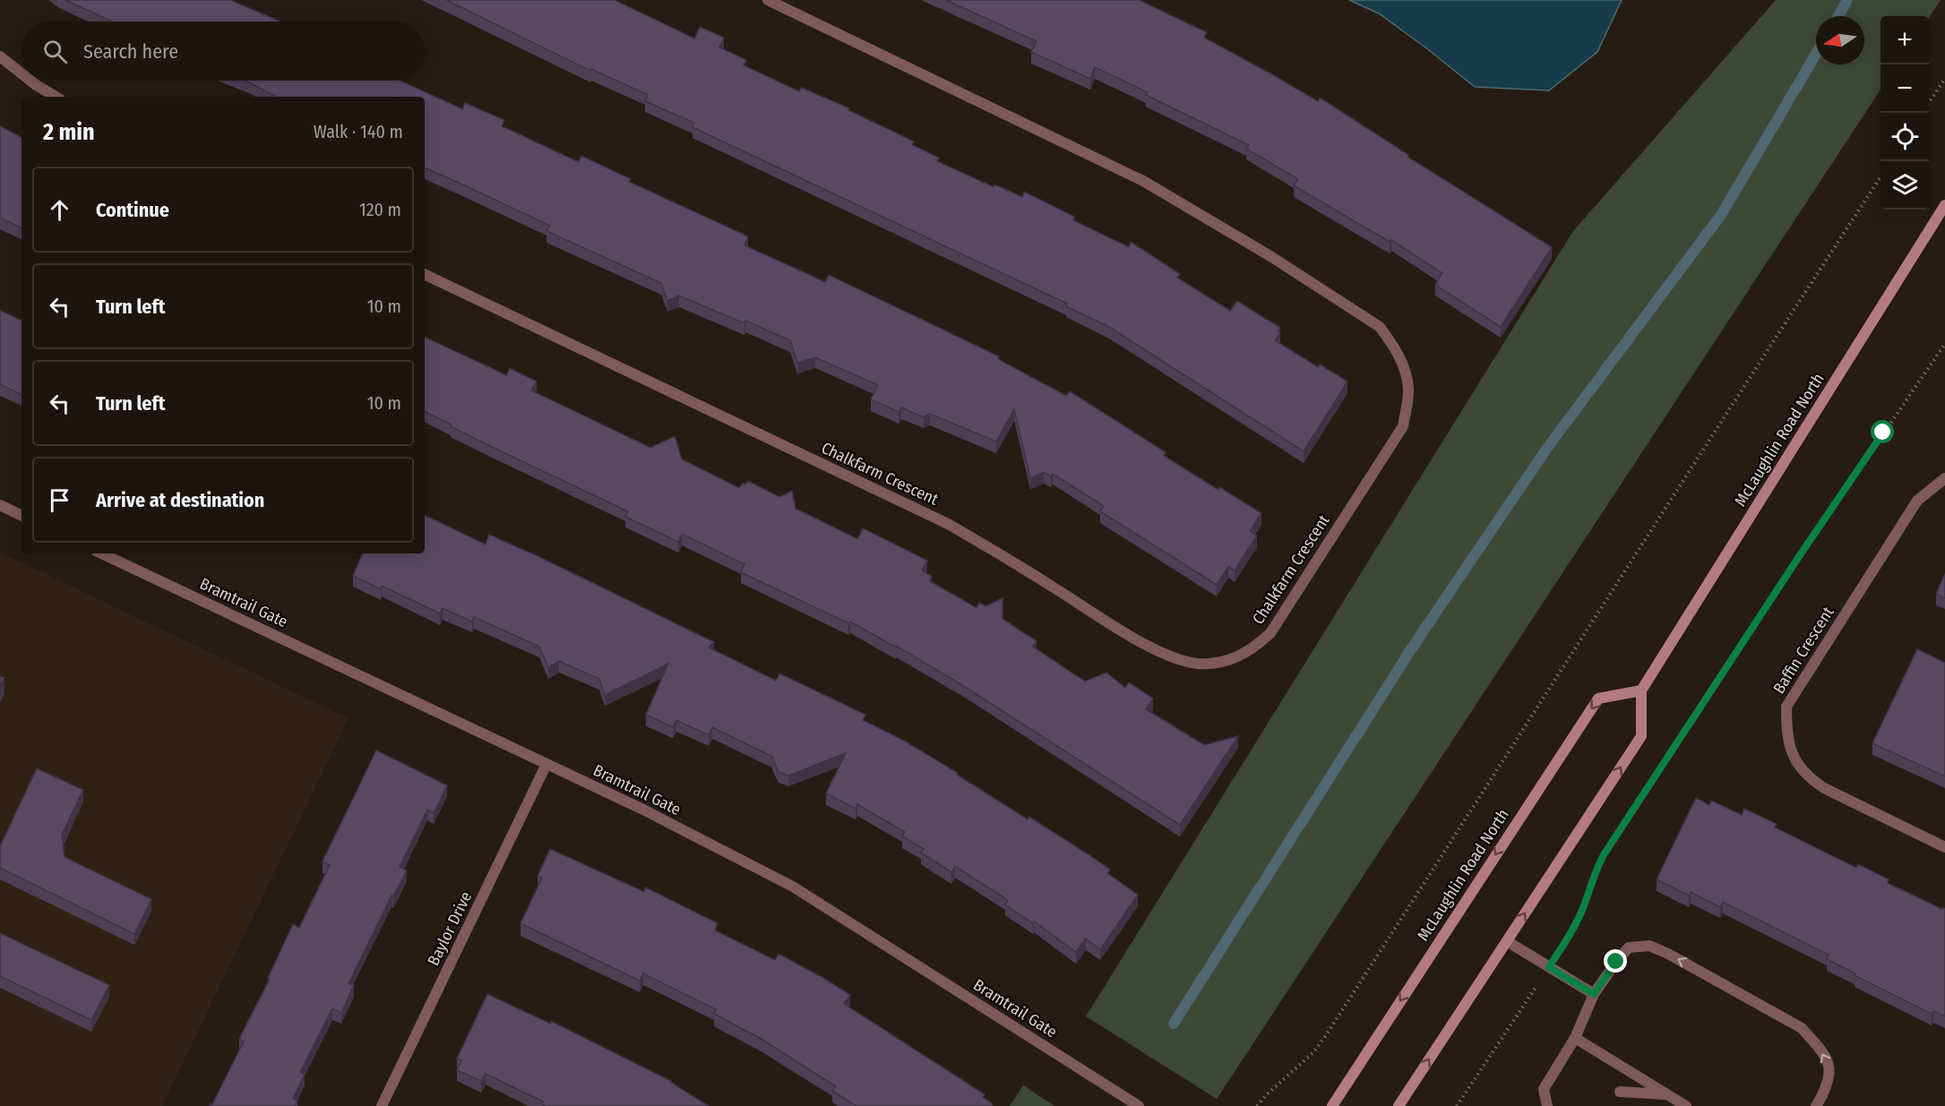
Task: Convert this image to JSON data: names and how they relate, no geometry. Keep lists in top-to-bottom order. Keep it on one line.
{"streets":{"main road":["McLaughlin Road North"],"street":["Chalkfarm Crescent","Bramtrail Gate","Baffin Crescent","Baylor Drive"]},"crossings":[["Bramtrail Gate","Baylor Drive"]],"north":"left","page":{"map_buttons":["+","−"],"search":"Search here","heading":["2 min","Walk · 140 m"],"list":[["Continue","120 m"],["Turn left","10 m"],["Turn left","10 m"],"Arrive at destination"]}}
